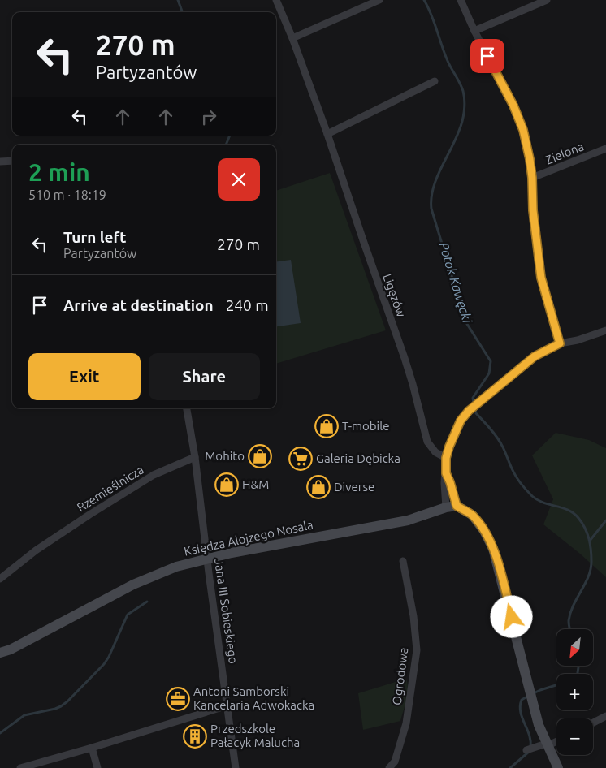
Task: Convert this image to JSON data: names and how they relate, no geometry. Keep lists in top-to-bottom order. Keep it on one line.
{"streets":{"street":["Zielona","Ligęzów","Rzemieślnicza","Księdza Alojzego Nosala","Jana III Sobieskiego","Ogrodowa"]},"crossings":[["Rzemieślnicza","Jana III Sobieskiego"],["Księdza Alojzego Nosala","Jana III Sobieskiego"]],"water":["Potok Kawęcki"],"places":{"shop":["T-mobile","Mohito","H&M","Diverse"],"supermarket":["Galeria Dębicka"],"office":["Antoni Samborski Kancelaria Adwokacka"],"building":["Przedszkole Pałacyk Malucha"]},"north":"bottom left","page":{"turn":["270 m","Partyzantów"],"heading":["2 min","510 m · 18:19"],"list":[{"name":"Turn left","note":"Partyzantów","value":"270 m"},{"name":"Arrive at destination","value":"240 m"}],"buttons":["Exit","Share"],"map_buttons":["+","−"]}}
